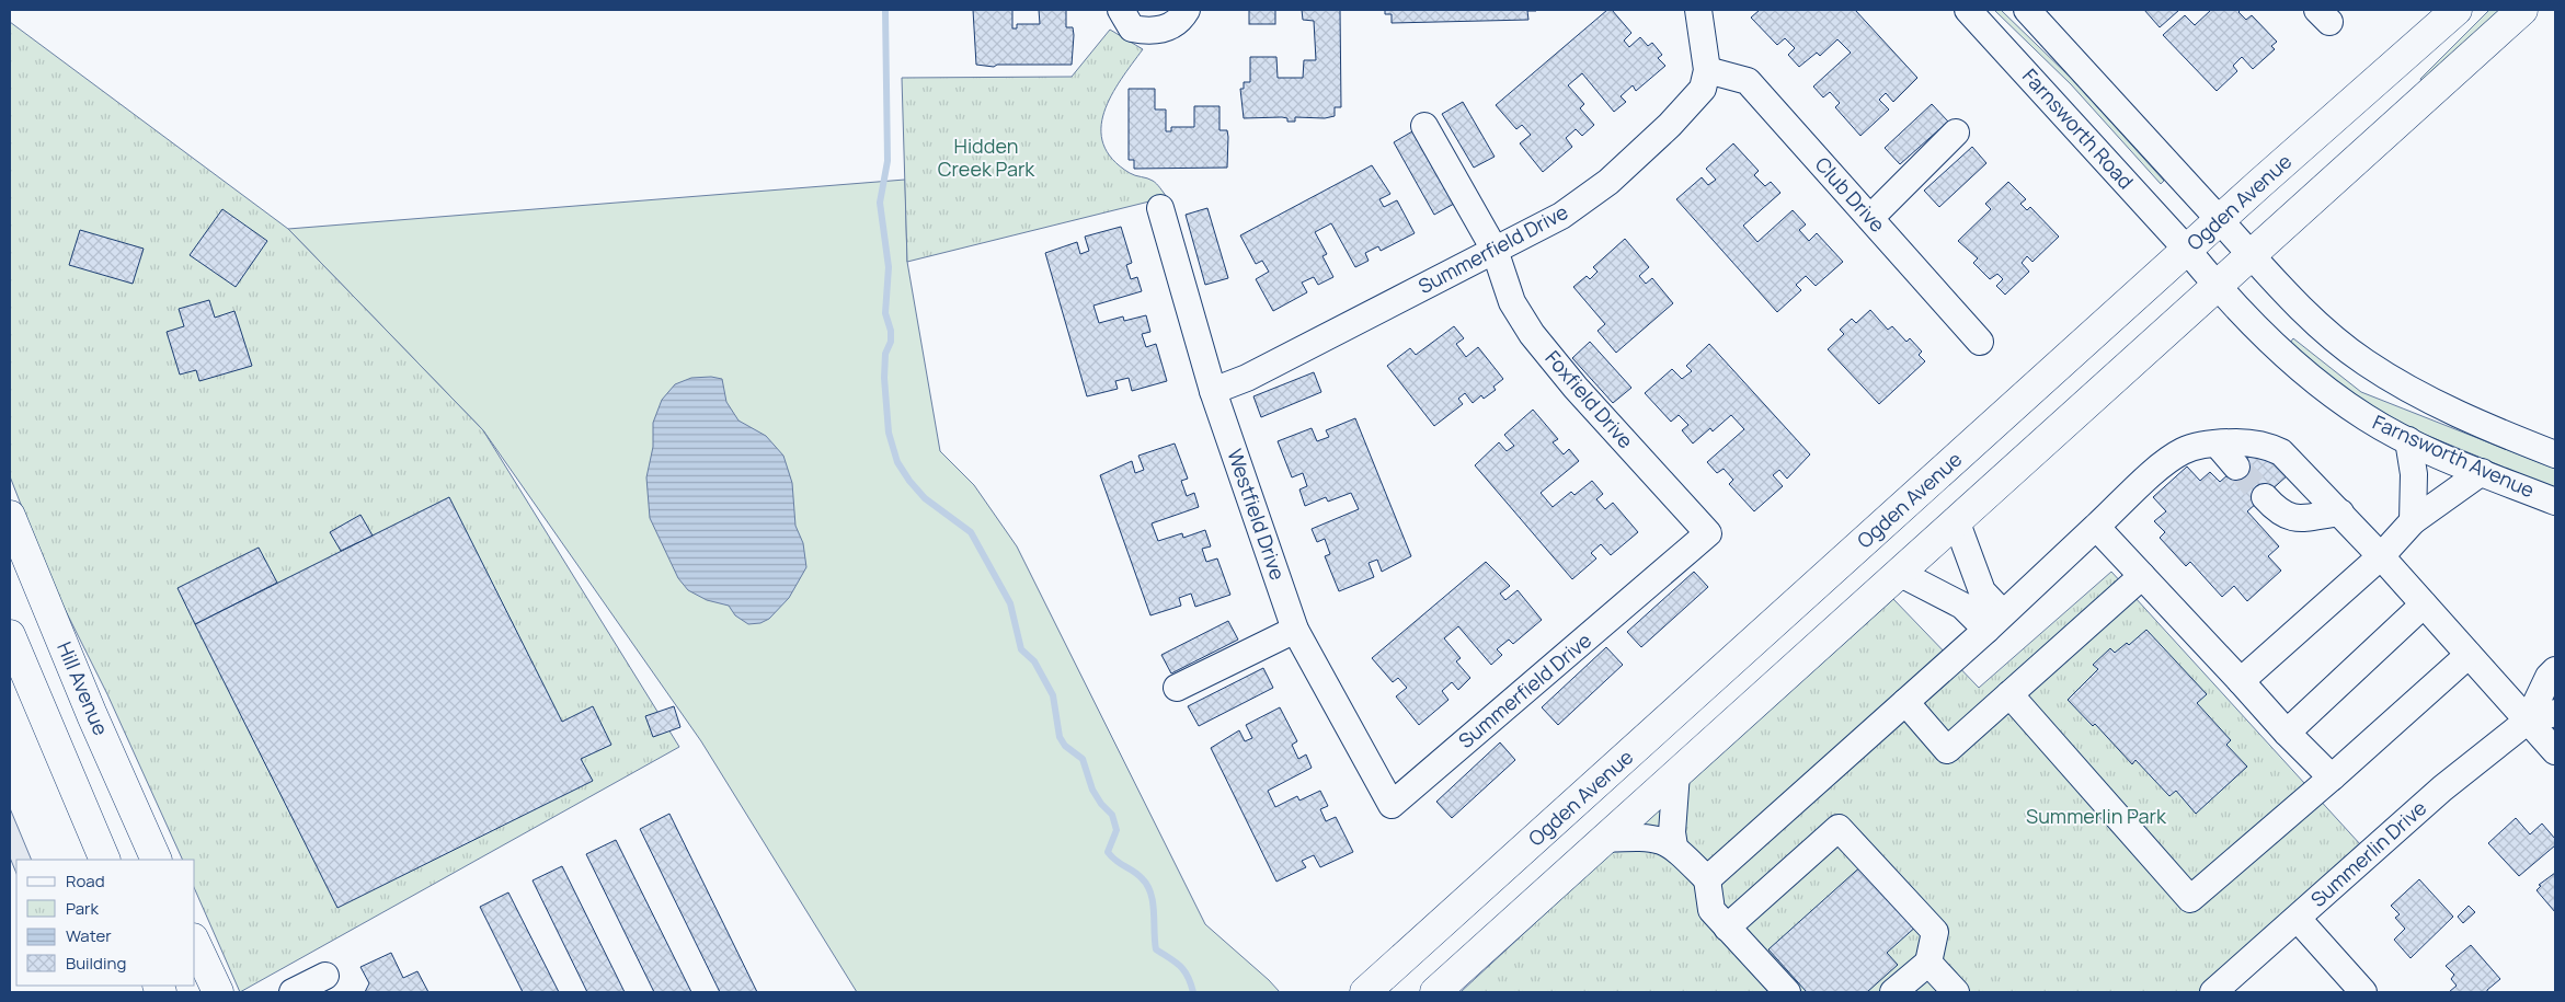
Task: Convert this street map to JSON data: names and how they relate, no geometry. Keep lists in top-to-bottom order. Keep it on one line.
{"streets":{"main road":["Ogden Avenue","Hill Avenue"],"street":["Farnsworth Road","Club Drive","Summerfield Drive","Foxfield Drive","Farnsworth Avenue","Westfield Drive","Summerlin Drive"]},"crossings":[["Farnsworth Road","Ogden Avenue"],["Farnsworth Road","Farnsworth Avenue"],["Club Drive","Summerfield Drive"],["Ogden Avenue","Farnsworth Avenue"],["Summerfield Drive","Foxfield Drive"],["Summerfield Drive","Westfield Drive"]],"parks":["Hidden Creek Park","Summerlin Park"],"legend":["Road","Park","Water","Building"]}
